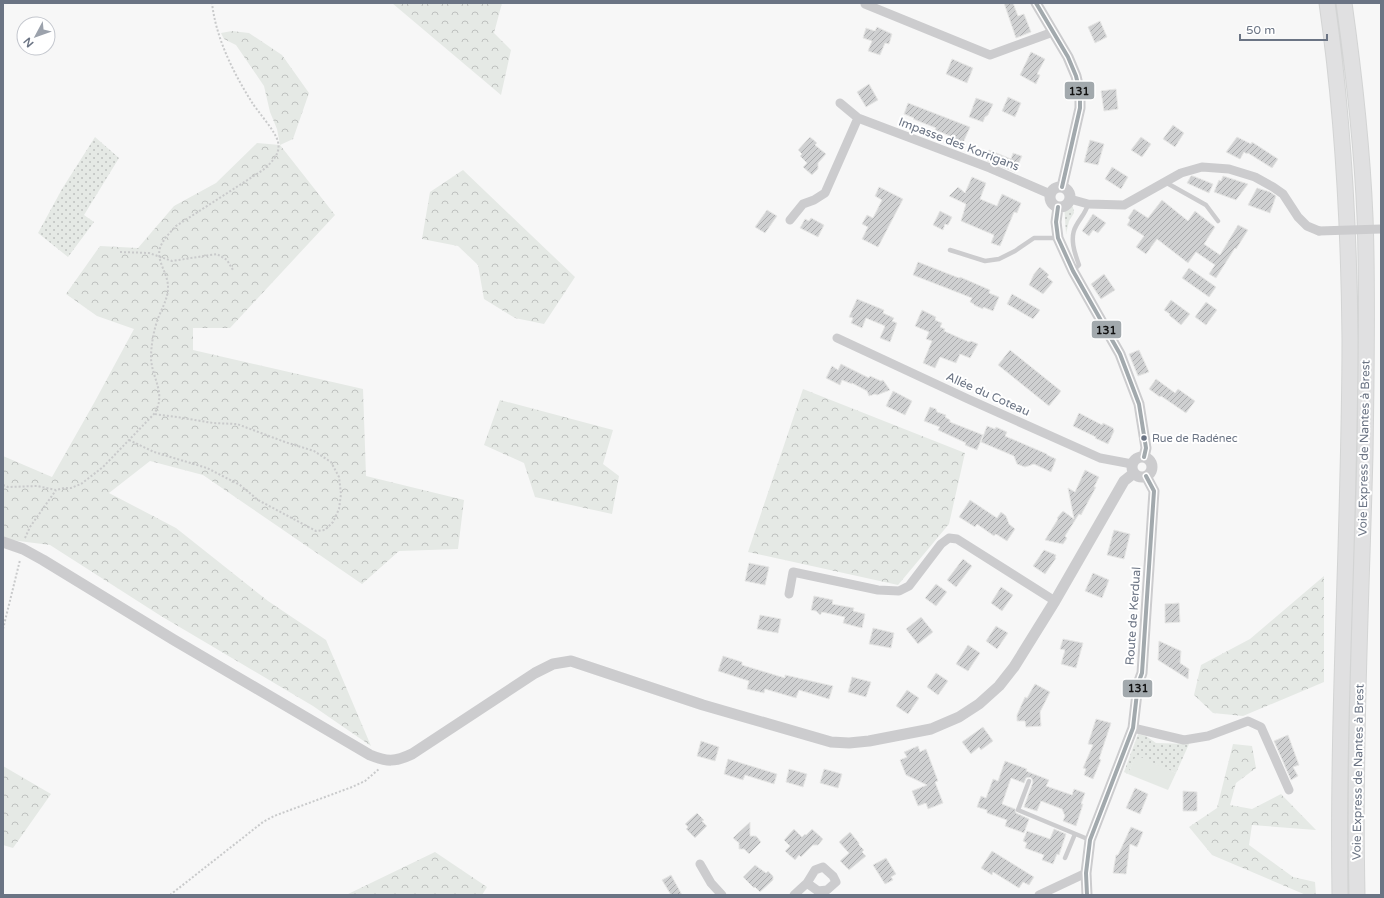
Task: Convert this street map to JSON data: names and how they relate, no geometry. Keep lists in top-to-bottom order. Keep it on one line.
{"streets":{"highway":["Voie Express de Nantes à Brest"],"street":["Impasse des Korrigans","Allée du Coteau","Route de Kerdual"]},"crossings":[["Allée du Coteau","Route de Kerdual"]],"places":["Rue de Radénec"],"lines":["transit line 131"],"scale_bar":"50 m","north":"bottom left"}
